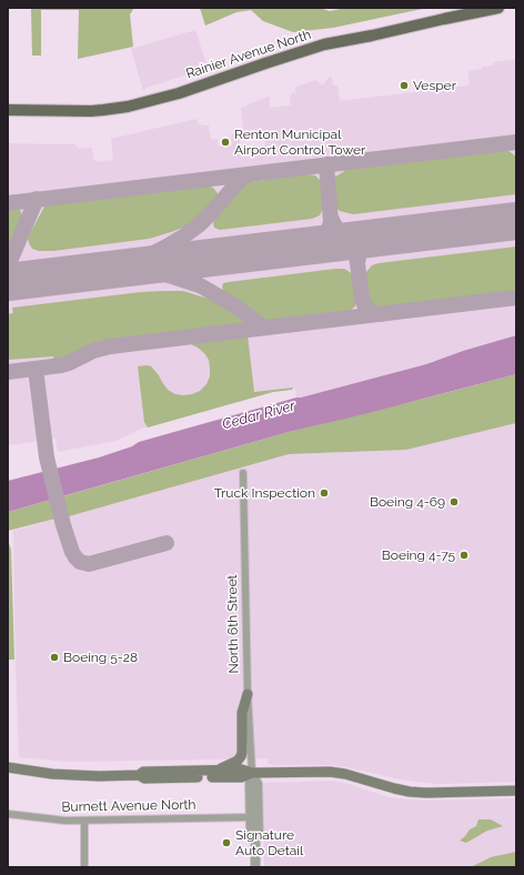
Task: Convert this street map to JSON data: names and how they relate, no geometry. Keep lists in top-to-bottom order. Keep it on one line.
{"streets":{"main road":["Rainier Avenue North"],"street":["North 6th Street","Burnett Avenue North"]},"crossings":[["North 6th Street","Burnett Avenue North"]],"water":["Cedar River"],"places":["Vesper","Renton Municipal Airport Control Tower","Truck Inspection","Boeing 4-69","Boeing 4-75","Boeing 5-28","Signature Auto Detail"]}
